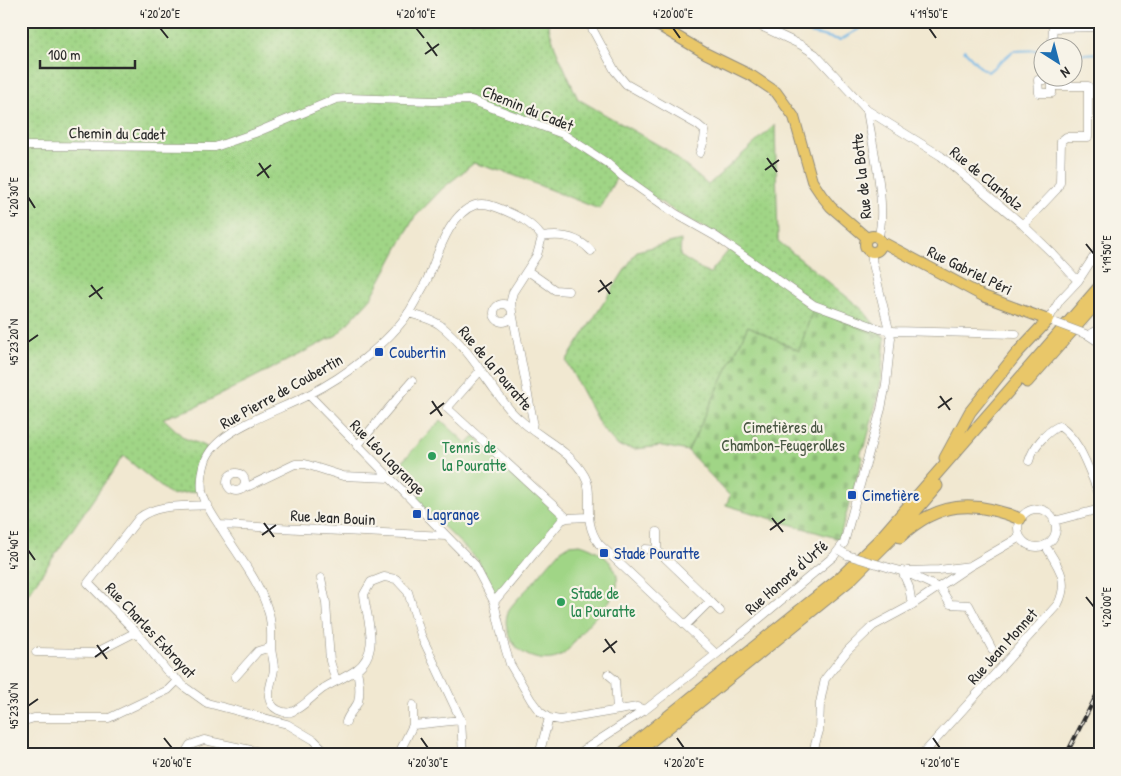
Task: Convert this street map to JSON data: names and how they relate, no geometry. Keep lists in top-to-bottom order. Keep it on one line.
{"streets":{"main road":["Rue Gabriel Péri"],"street":["Chemin du Cadet","Rue de la Botte","Rue de Clarholz","Rue de la Pouratte","Rue Pierre de Coubertin","Rue Léo Lagrange","Rue Jean Bouin","Rue Honoré d'Urfé","Rue Charles Exbrayat","Rue Jean Monnet"]},"crossings":[["Chemin du Cadet","Rue Honoré d'Urfé"],["Rue de la Botte","Rue de Clarholz"],["Rue de la Botte","Rue Gabriel Péri"],["Rue de la Botte","Rue Honoré d'Urfé"],["Rue Gabriel Péri","Rue Honoré d'Urfé"],["Rue de la Pouratte","Rue Pierre de Coubertin"],["Rue de la Pouratte","Rue Honoré d'Urfé"],["Rue Pierre de Coubertin","Rue Léo Lagrange"],["Rue Pierre de Coubertin","Rue Jean Bouin"],["Rue Pierre de Coubertin","Rue Charles Exbrayat"],["Rue Léo Lagrange","Rue Jean Bouin"]],"parks":["Cimetières du Chambon-Feugerolles"],"places":{"transit":["Coubertin","Cimetière","Lagrange","Stade Pouratte"],"other":["Tennis de la Pouratte","Stade de la Pouratte"]},"scale_bar":"100 m","north":"bottom right","coordinates":["4°20'20\"E","4°20'10\"E","4°20'00\"E","4°19'50\"E","4°20'30\"E","45°23'20\"N","4°20'40\"E","45°23'30\"N"]}
